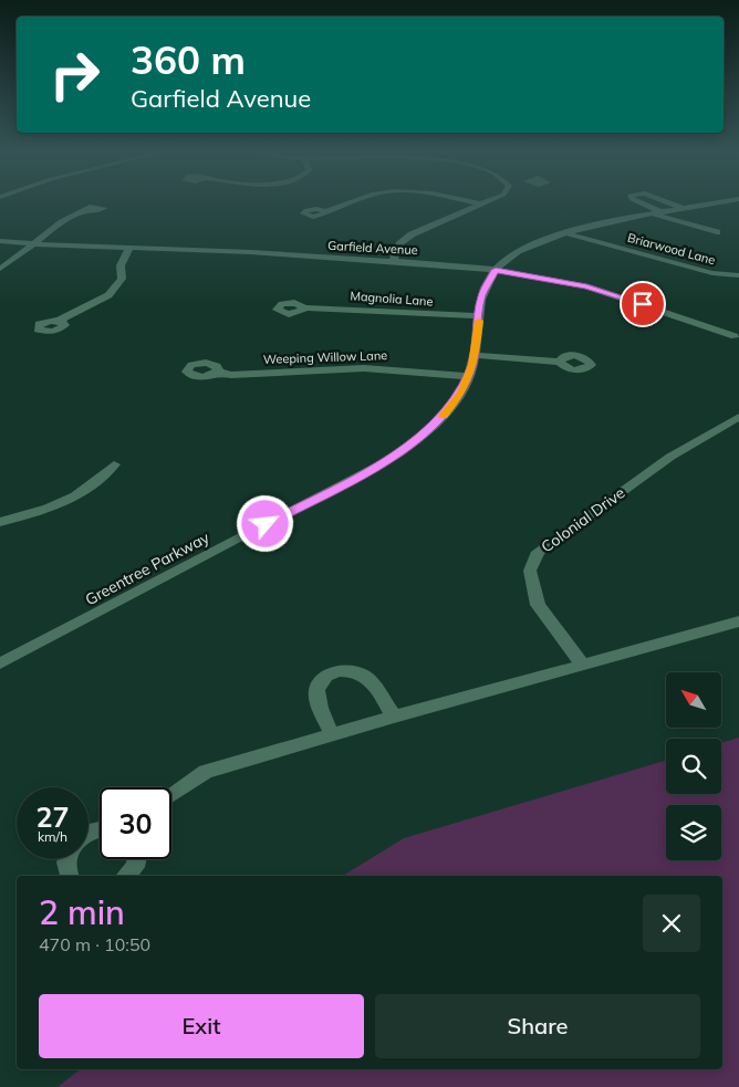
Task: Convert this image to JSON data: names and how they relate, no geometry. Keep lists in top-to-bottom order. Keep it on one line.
{"streets":{"street":["Garfield Avenue","Briarwood Lane","Magnolia Lane","Weeping Willow Lane","Colonial Drive","Greentree Parkway"]},"crossings":[["Garfield Avenue","Greentree Parkway"],["Briarwood Lane","Greentree Parkway"],["Magnolia Lane","Greentree Parkway"],["Weeping Willow Lane","Greentree Parkway"]],"north":"top left","page":{"turn":["360 m","Garfield Avenue"],"speed":"27 km/h","limit":"30","heading":["2 min","470 m · 10:50"],"buttons":["Exit","Share"]}}
